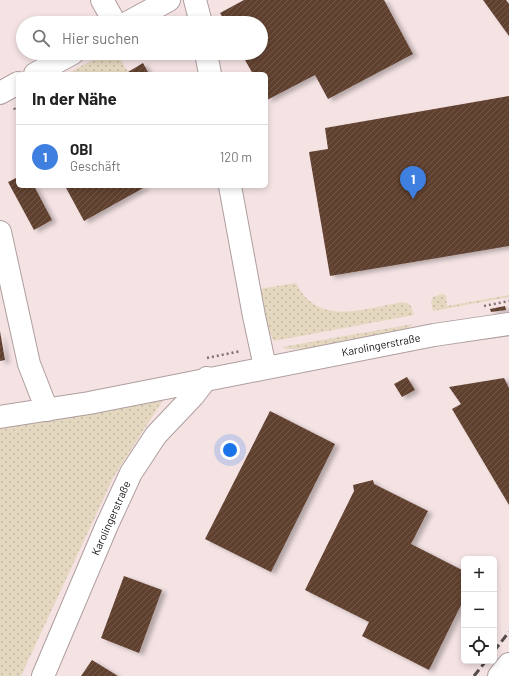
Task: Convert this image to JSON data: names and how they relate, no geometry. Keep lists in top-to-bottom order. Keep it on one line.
{"streets":{"street":["Karolingerstraße"]},"page":{"search":"Hier suchen","heading":"In der Nähe","list":[{"mark":"1","name":"OBI","note":"Geschäft","value":"120 m"}],"pins":"1","map_buttons":["+","−"]}}
